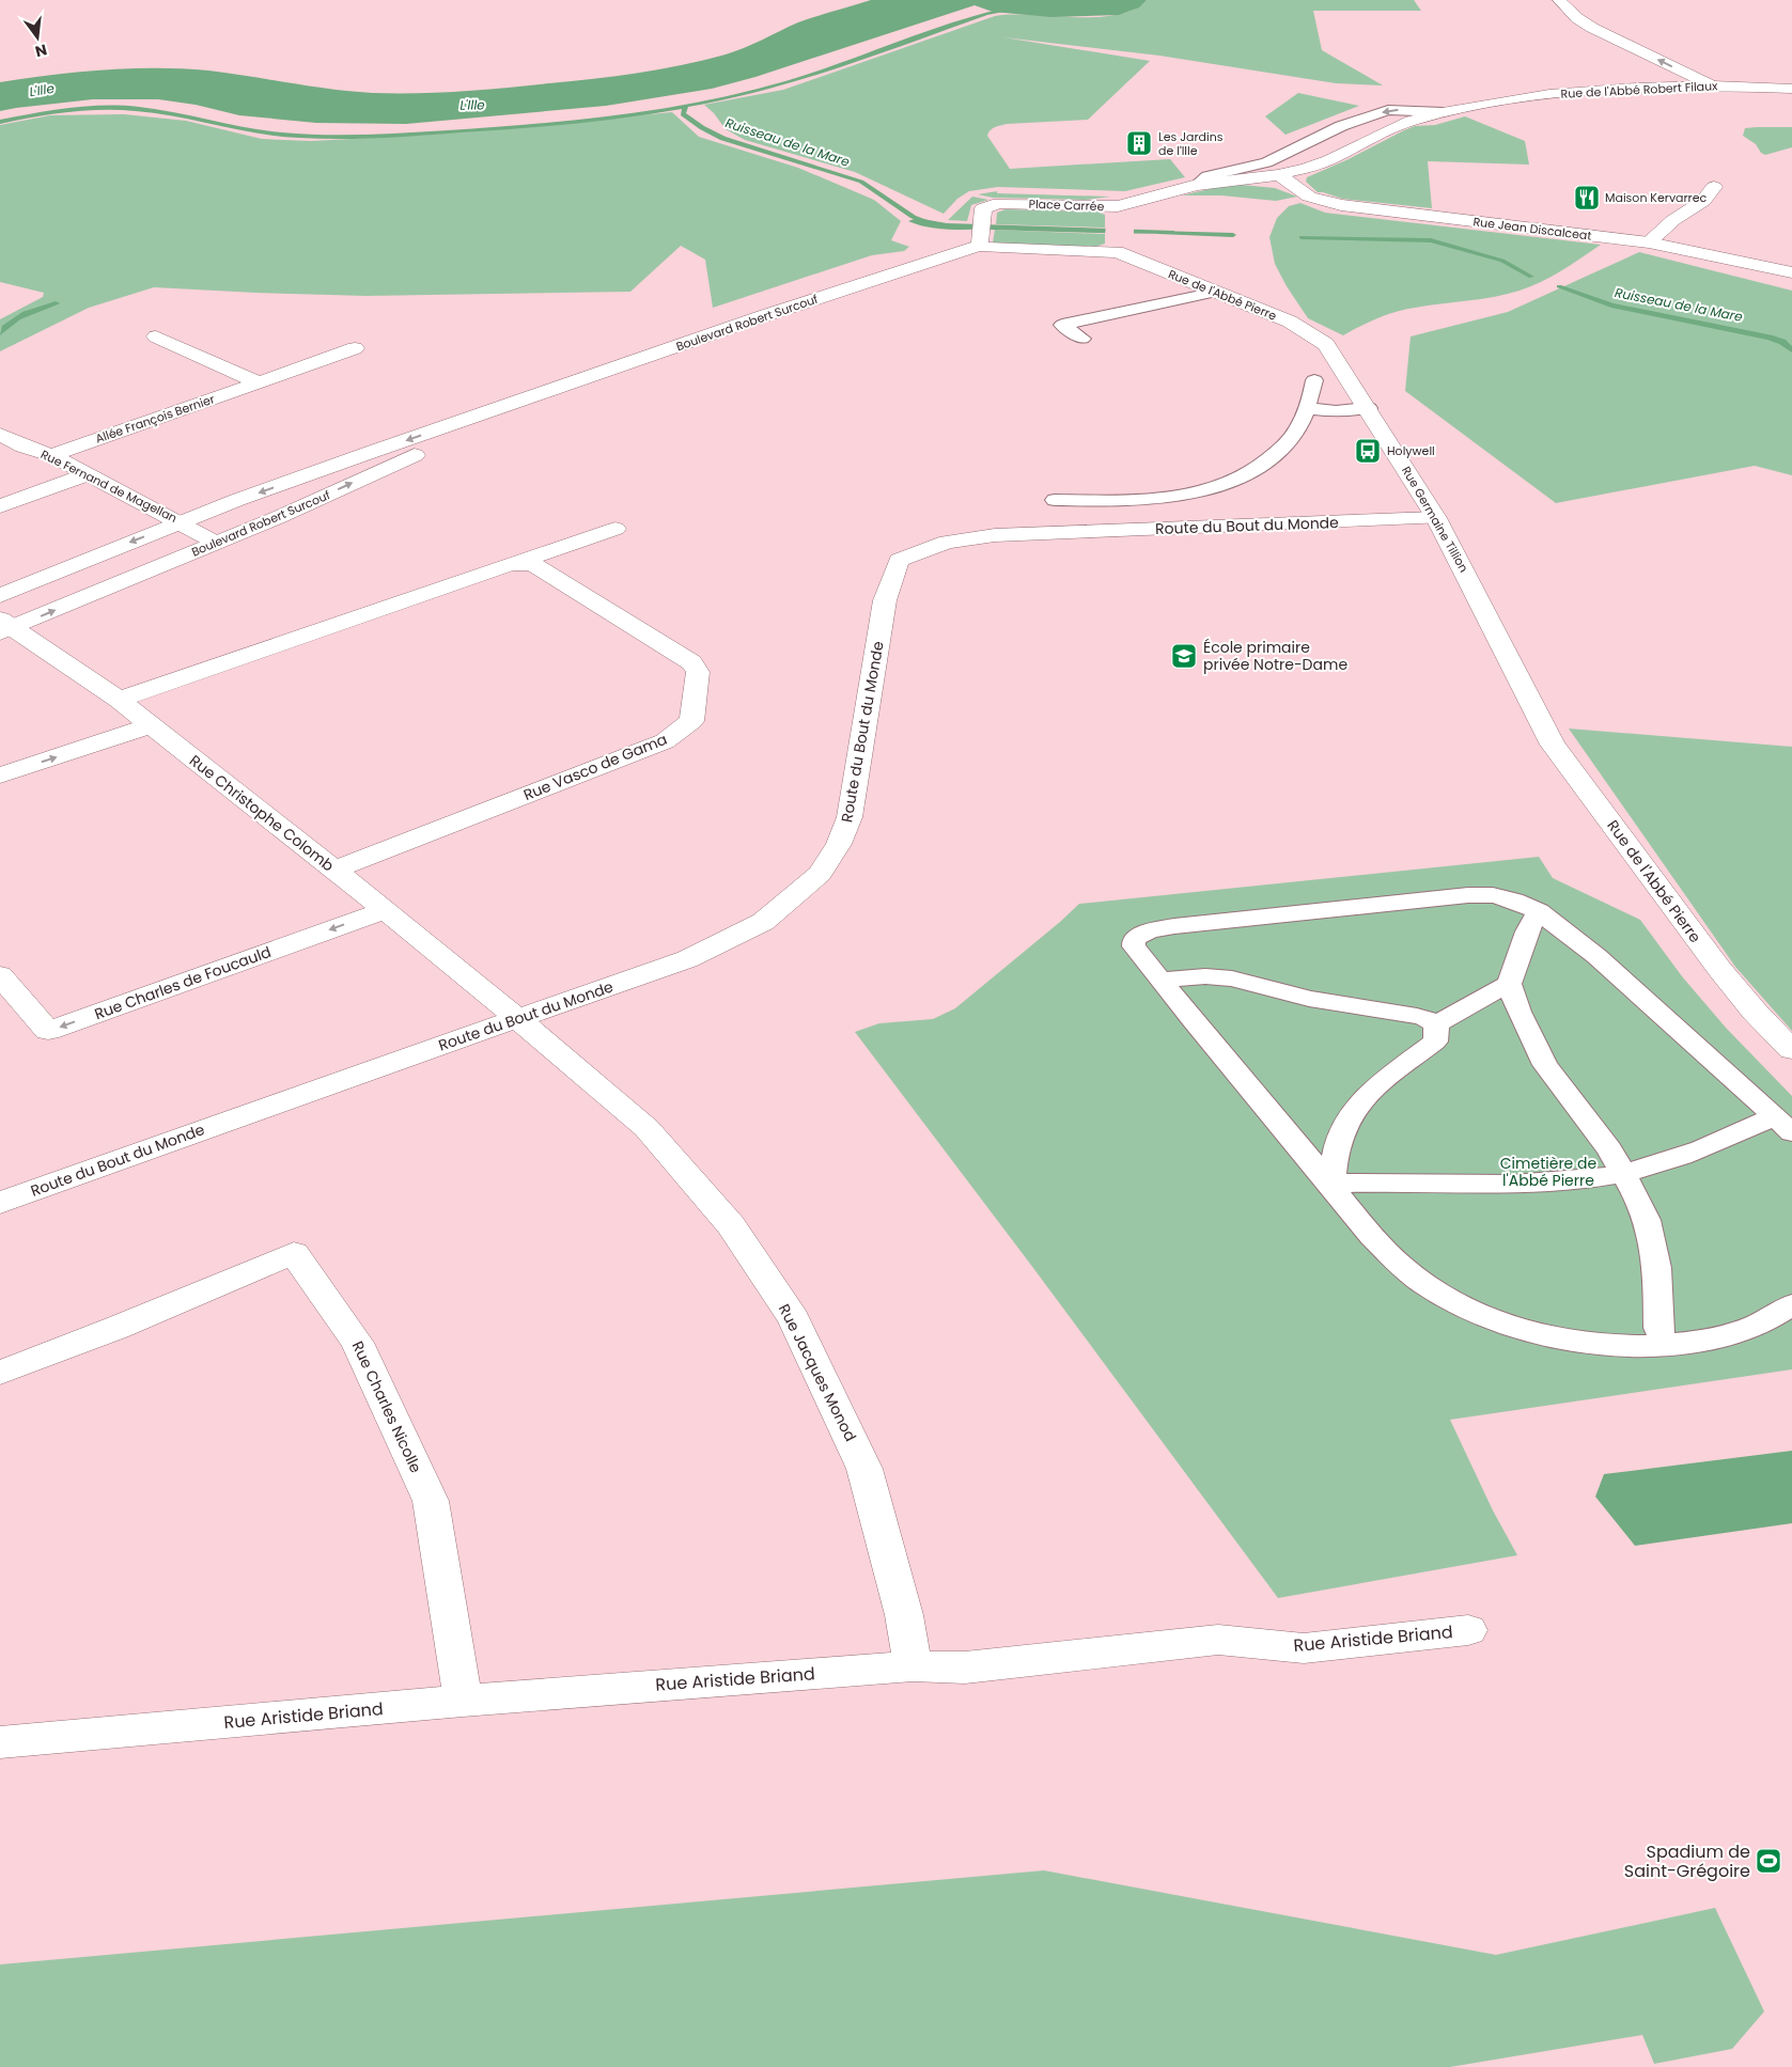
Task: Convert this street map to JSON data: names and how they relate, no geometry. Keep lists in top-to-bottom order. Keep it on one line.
{"streets":{"street":["Rue de l'Abbé Robert Filaux","Place Carrée","Rue Jean Discalceat","Rue de l'Abbé Pierre","Boulevard Robert Surcouf","Allée François Bernier","Rue Fernand de Magellan","Rue Germaine Tillion","Route du Bout du Monde","Rue Vasco de Gama","Rue Christophe Colomb","Rue Charles de Foucauld","Rue Jacques Monod","Rue Charles Nicolle","Rue Aristide Briand"]},"crossings":[["Rue de l'Abbé Robert Filaux","Place Carrée"],["Rue de l'Abbé Robert Filaux","Rue Jean Discalceat"],["Rue de l'Abbé Robert Filaux","Rue de l'Abbé Pierre"],["Place Carrée","Rue de l'Abbé Pierre"],["Place Carrée","Boulevard Robert Surcouf"],["Rue de l'Abbé Pierre","Rue Germaine Tillion"],["Boulevard Robert Surcouf","Rue Fernand de Magellan"],["Boulevard Robert Surcouf","Rue Christophe Colomb"],["Allée François Bernier","Rue Fernand de Magellan"],["Rue Germaine Tillion","Route du Bout du Monde"],["Route du Bout du Monde","Rue Christophe Colomb"],["Route du Bout du Monde","Rue Jacques Monod"],["Rue Vasco de Gama","Rue Christophe Colomb"],["Rue Christophe Colomb","Rue Charles de Foucauld"],["Rue Christophe Colomb","Rue Jacques Monod"],["Rue Jacques Monod","Rue Aristide Briand"],["Rue Charles Nicolle","Rue Aristide Briand"]],"water":["L'Ille","Ruisseau de la Mare"],"parks":["Cimetière de l'Abbé Pierre"],"places":{"building":["Les Jardins de l'Ille"],"restaurant":["Maison Kervarrec"],"bus stop":["Holywell"],"school or university":["École primaire privée Notre-Dame"],"sports":["Spadium de Saint-Grégoire"]},"north":"bottom"}
